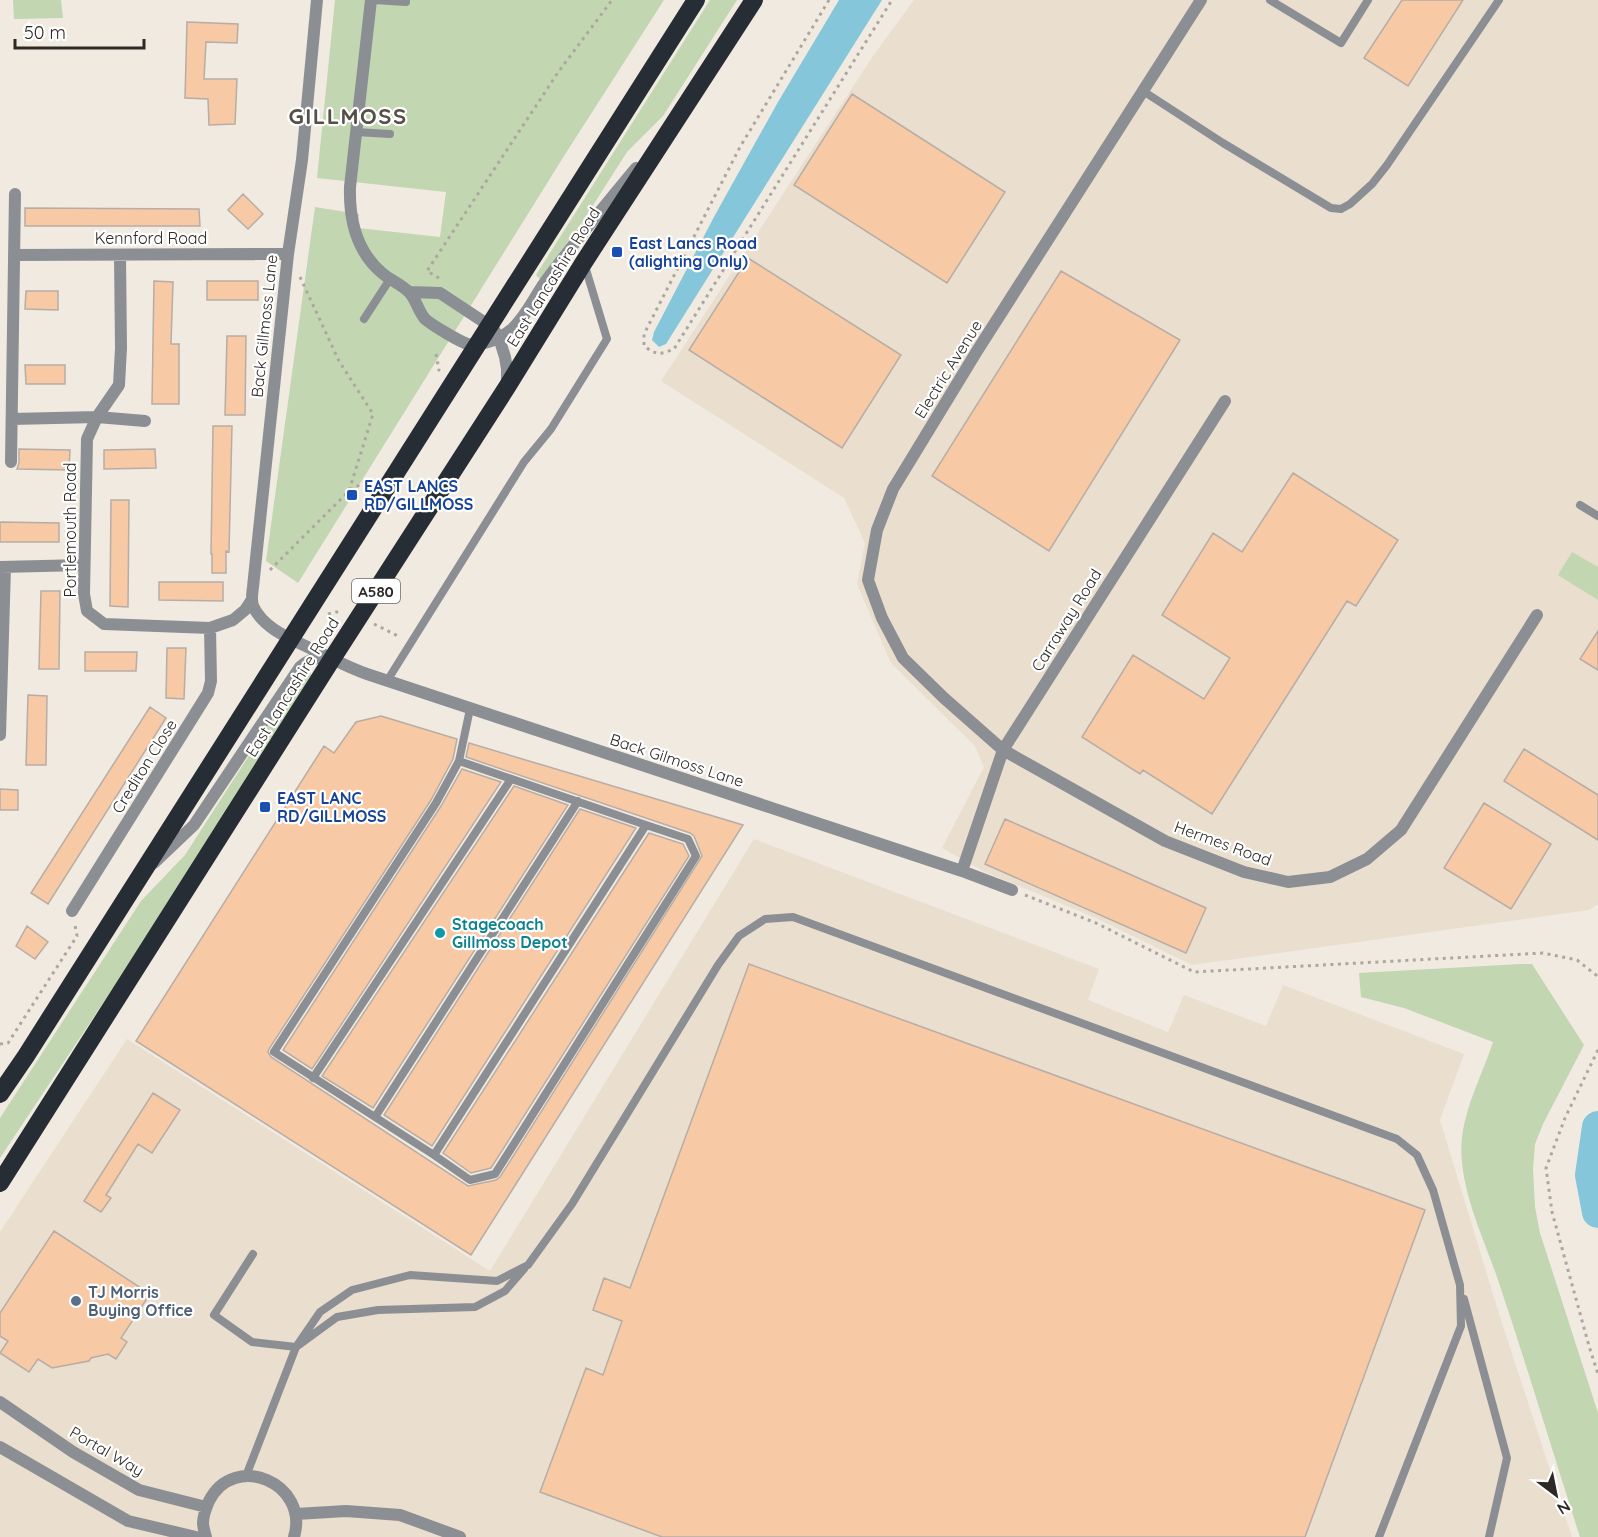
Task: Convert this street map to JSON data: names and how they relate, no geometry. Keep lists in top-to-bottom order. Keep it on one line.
{"streets":{"highway":["East Lancashire Road","A580"],"street":["Kennford Road","Back Gillmoss Lane","Electric Avenue","Portlemouth Road","Carraway Road","Back Gilmoss Lane","Crediton Close","Hermes Road","Portal Way"]},"crossings":[["Kennford Road","Back Gillmoss Lane"],["Kennford Road","Portlemouth Road"],["East Lancashire Road","Back Gilmoss Lane"],["Back Gillmoss Lane","Portlemouth Road"],["Electric Avenue","Carraway Road"],["Electric Avenue","Hermes Road"],["Portlemouth Road","Crediton Close"],["Carraway Road","Back Gilmoss Lane"],["Carraway Road","Hermes Road"]],"districts":["GILLMOSS"],"places":{"transit":["East Lancs Road (alighting Only)","EAST LANCS RD/GILLMOSS","EAST LANC RD/GILLMOSS"],"other":["Stagecoach Gillmoss Depot","TJ Morris Buying Office"]},"scale_bar":"50 m","north":"bottom right"}
